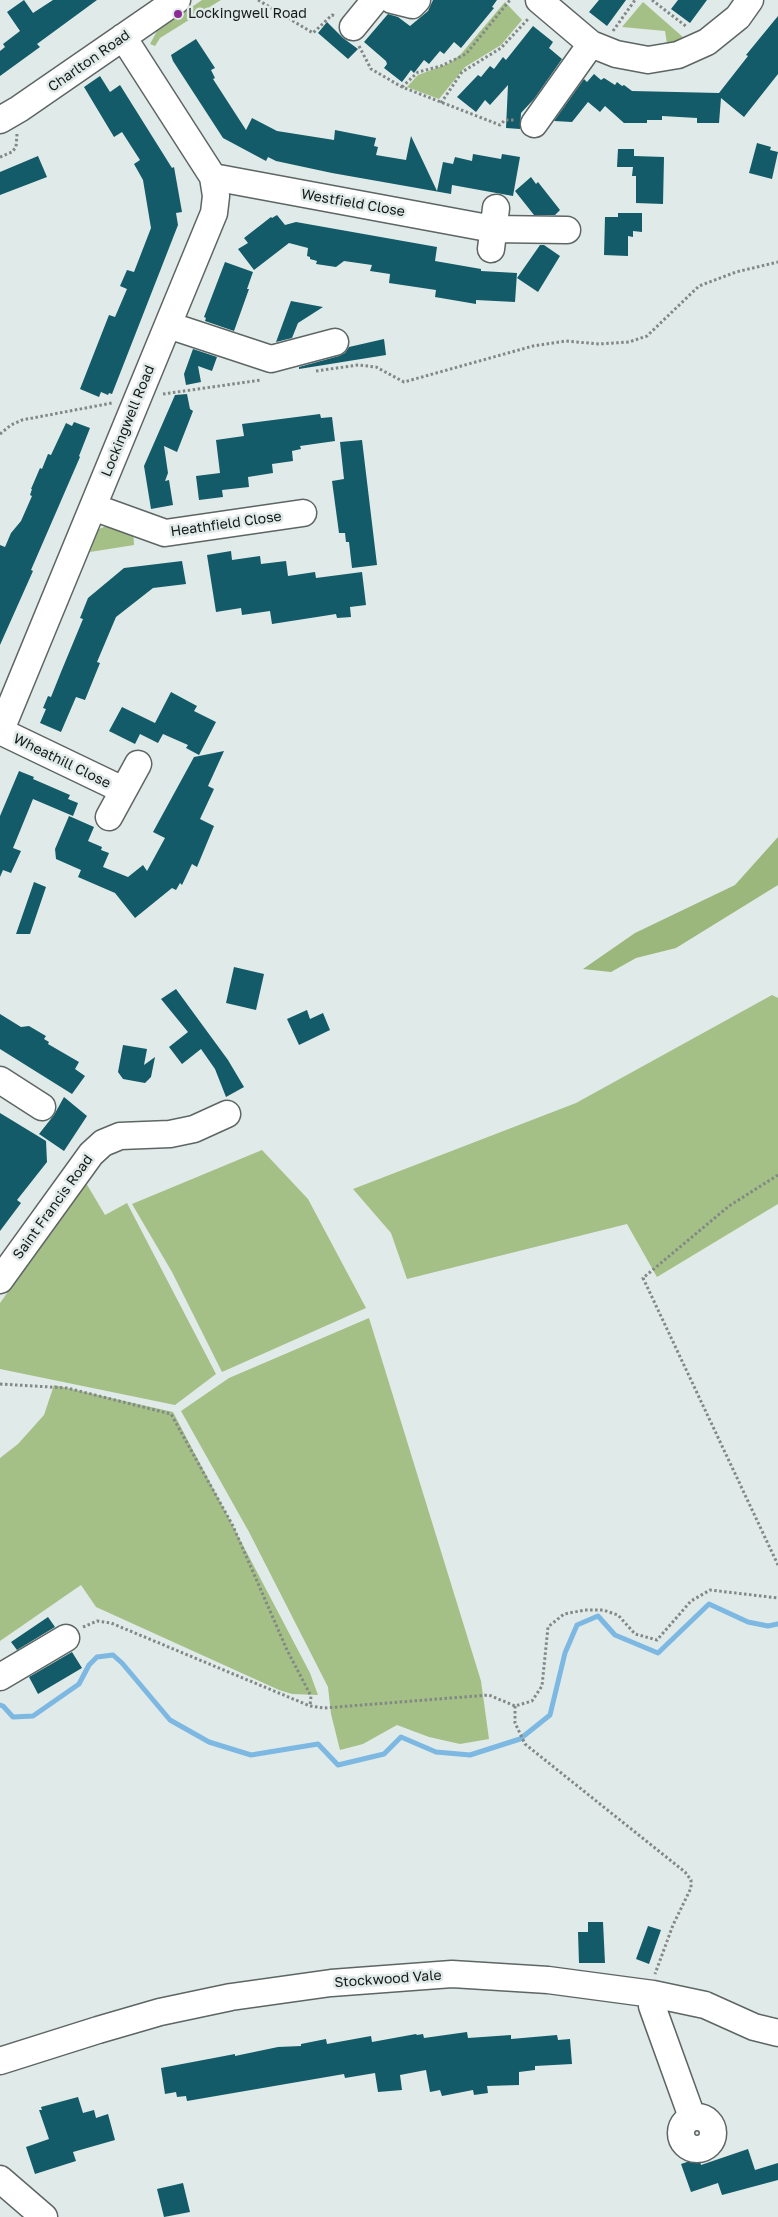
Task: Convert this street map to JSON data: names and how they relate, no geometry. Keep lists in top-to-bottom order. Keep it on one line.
{"streets":{"street":["Charlton Road","Westfield Close","Lockingwell Road","Heathfield Close","Wheathill Close","Saint Francis Road","Stockwood Vale"]},"crossings":[["Charlton Road","Lockingwell Road"],["Westfield Close","Lockingwell Road"],["Lockingwell Road","Heathfield Close"],["Lockingwell Road","Wheathill Close"]],"places":["Lockingwell Road"]}
